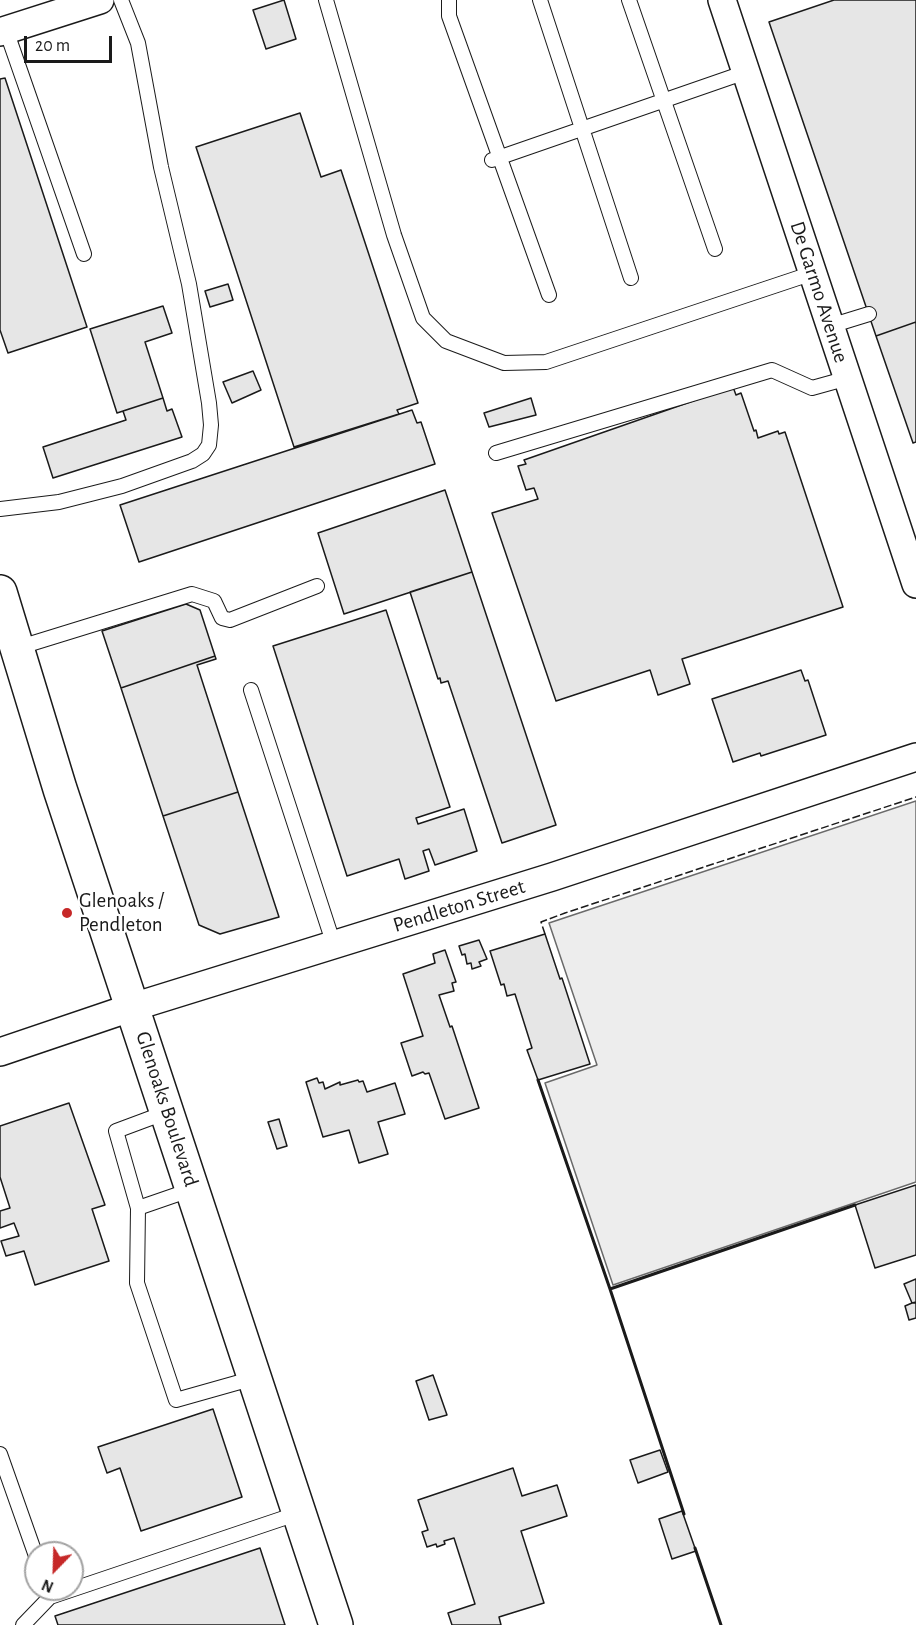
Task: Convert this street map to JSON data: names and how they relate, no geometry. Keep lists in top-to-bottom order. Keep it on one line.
{"streets":{"main road":["Glenoaks Boulevard"],"street":["De Garmo Avenue","Pendleton Street"]},"crossings":[["Pendleton Street","Glenoaks Boulevard"]],"places":["Glenoaks / Pendleton"],"scale_bar":"20 m","north":"bottom left"}
